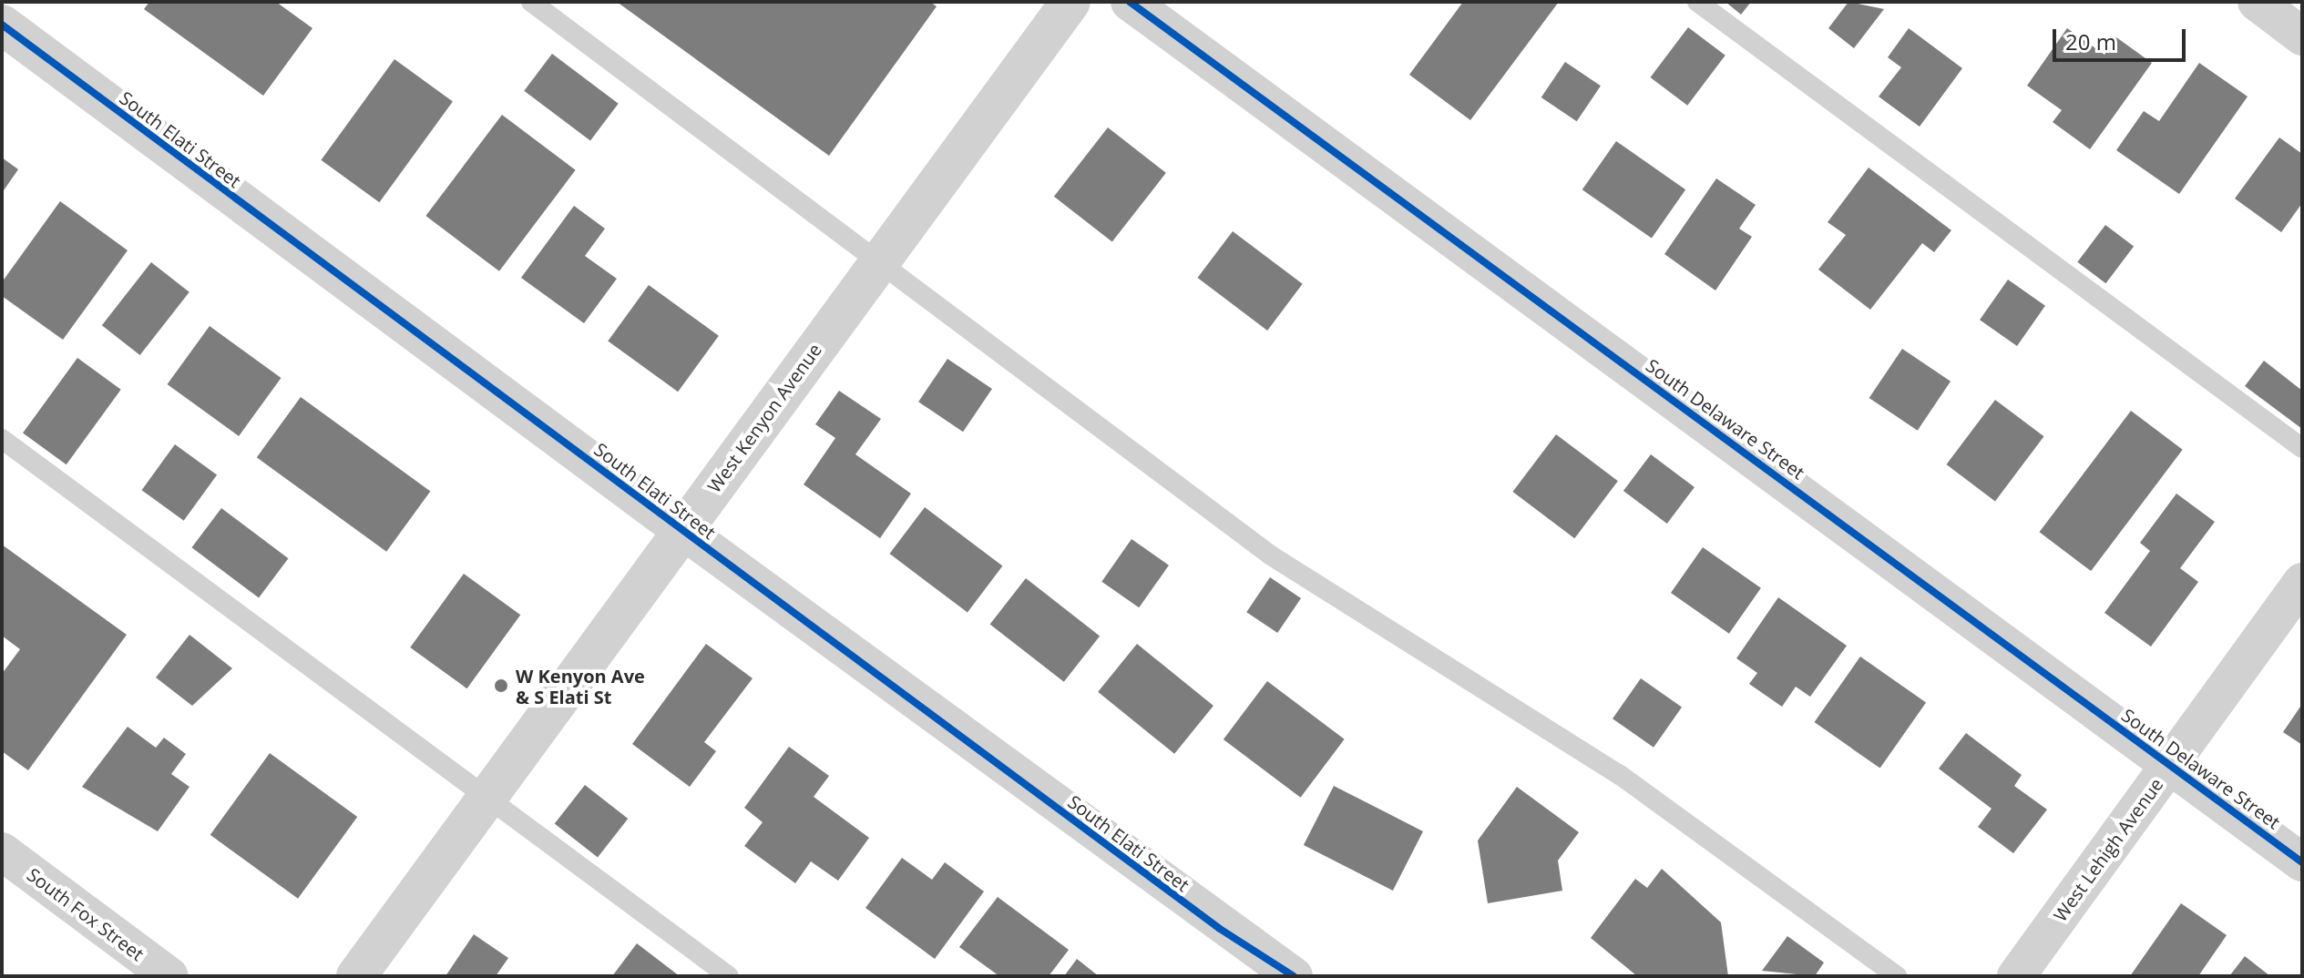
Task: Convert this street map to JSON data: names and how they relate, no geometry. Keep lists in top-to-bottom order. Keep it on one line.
{"streets":{"street":["South Elati Street","West Kenyon Avenue","South Delaware Street","West Lehigh Avenue","South Fox Street"]},"crossings":[["South Elati Street","West Kenyon Avenue"],["South Delaware Street","West Lehigh Avenue"]],"places":["W Kenyon Ave & S Elati St"],"scale_bar":"20 m"}
